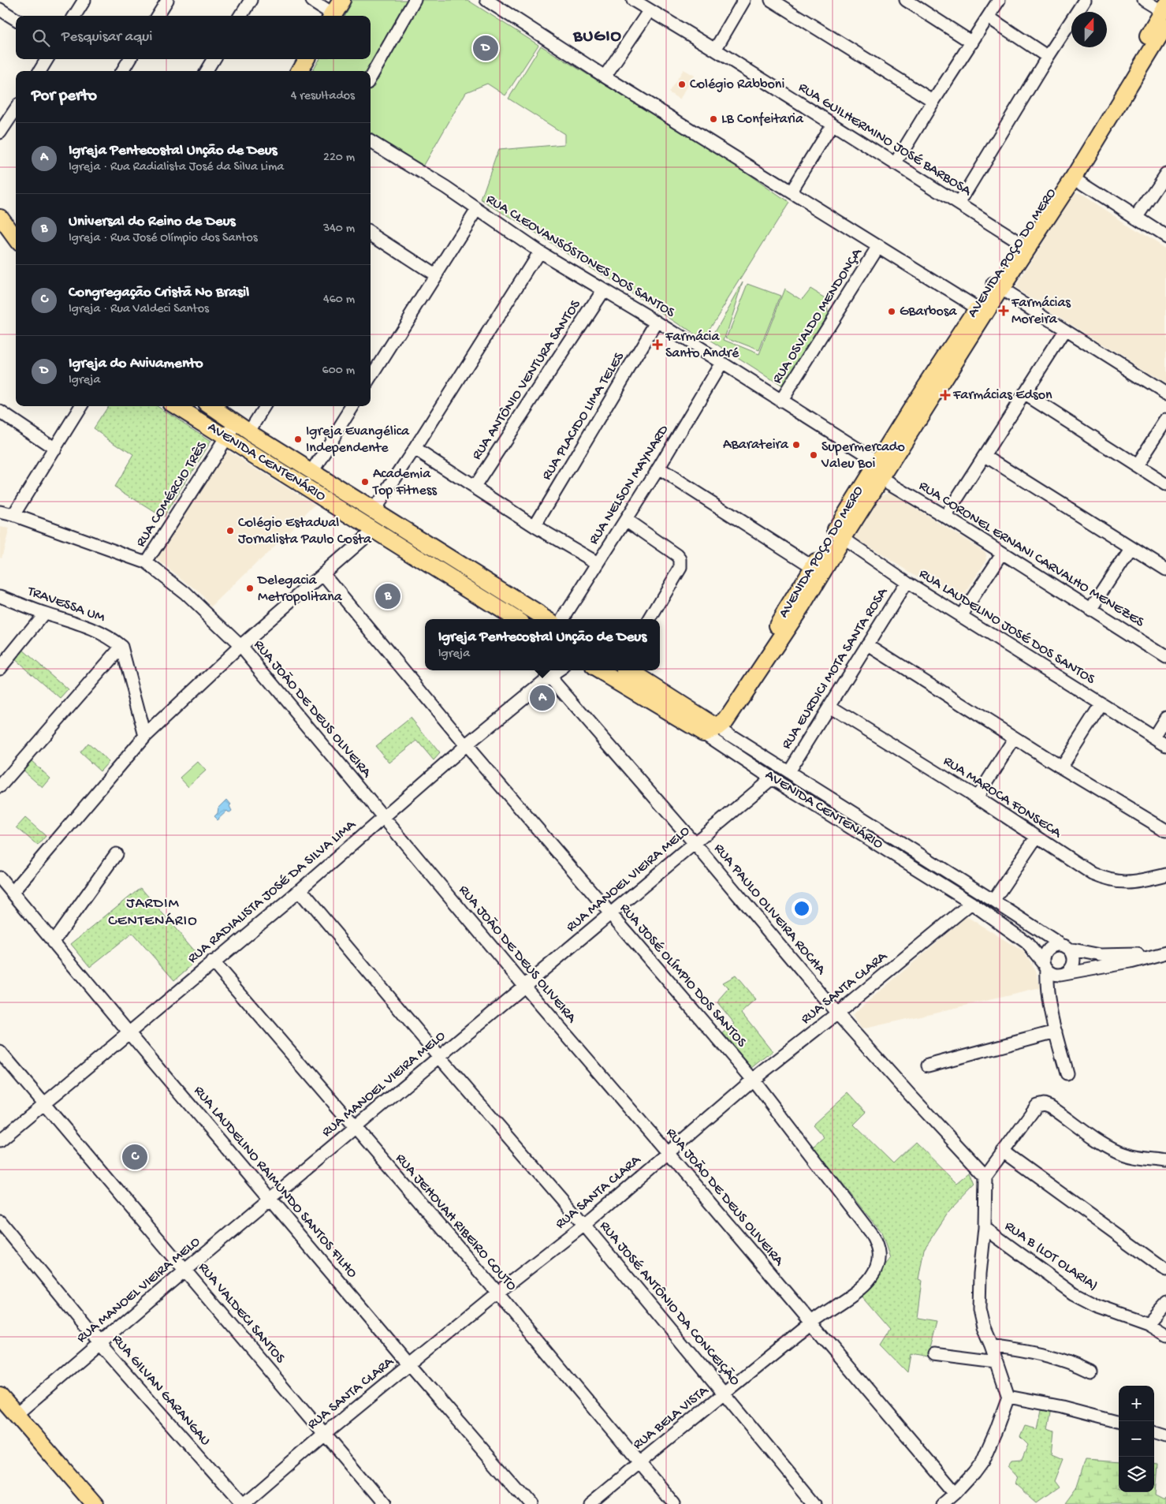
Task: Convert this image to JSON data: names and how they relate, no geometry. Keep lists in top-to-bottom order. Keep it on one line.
{"streets":{"main road":["AVENIDA POÇO DO MERO","AVENIDA CENTENÁRIO"],"street":["RUA GUILHERMINO JOSÉ BARBOSA","RUA CLEOVANSÓSTONES DOS SANTOS","RUA OSVALDO MENDONÇA","RUA ANTÔNIO VENTURA SANTOS","RUA PLACIDO LIMA TELES","RUA NELSON MAYNARD","RUA COMÉRCIO TRÊS","RUA CORONEL ERNANI CARVALHO MENEZES","TRAVESSA UM","RUA LAUDELINO JOSÉ DOS SANTOS","RUA EURDICI MOTA SANTA ROSA","RUA JOÃO DE DEUS OLIVEIRA","RUA MAROCA FONSECA","RUA MANOEL VIEIRA MELO","RUA RADIALISTA JOSÉ DA SILVA LIMA","RUA PAULO OLIVEIRA ROCHA","RUA JOSÉ OLÍMPIO DOS SANTOS","RUA SANTA CLARA","RUA LAUDELINO RAIMUNDO SANTOS FILHO","RUA JEHOVAH RIBEIRO COUTO","RUA B (LOT OLARIA)","RUA JOSÉ ANTÔNIO DA CONCEIÇÃO","RUA VALDECI SANTOS","RUA GILVAN GARANGAU","RUA BELA VISTA"]},"crossings":[["RUA GUILHERMINO JOSÉ BARBOSA","AVENIDA POÇO DO MERO"],["AVENIDA POÇO DO MERO","RUA CLEOVANSÓSTONES DOS SANTOS"],["AVENIDA POÇO DO MERO","AVENIDA CENTENÁRIO"],["AVENIDA POÇO DO MERO","RUA CORONEL ERNANI CARVALHO MENEZES"],["AVENIDA POÇO DO MERO","RUA LAUDELINO JOSÉ DOS SANTOS"],["RUA CLEOVANSÓSTONES DOS SANTOS","RUA OSVALDO MENDONÇA"],["RUA CLEOVANSÓSTONES DOS SANTOS","RUA ANTÔNIO VENTURA SANTOS"],["RUA CLEOVANSÓSTONES DOS SANTOS","RUA PLACIDO LIMA TELES"],["RUA CLEOVANSÓSTONES DOS SANTOS","RUA NELSON MAYNARD"],["AVENIDA CENTENÁRIO","RUA COMÉRCIO TRÊS"],["AVENIDA CENTENÁRIO","RUA EURDICI MOTA SANTA ROSA"],["AVENIDA CENTENÁRIO","RUA MANOEL VIEIRA MELO"],["AVENIDA CENTENÁRIO","RUA SANTA CLARA"],["RUA COMÉRCIO TRÊS","RUA JOÃO DE DEUS OLIVEIRA"],["RUA LAUDELINO JOSÉ DOS SANTOS","RUA EURDICI MOTA SANTA ROSA"],["RUA EURDICI MOTA SANTA ROSA","RUA MAROCA FONSECA"],["RUA JOÃO DE DEUS OLIVEIRA","RUA MANOEL VIEIRA MELO"],["RUA JOÃO DE DEUS OLIVEIRA","RUA RADIALISTA JOSÉ DA SILVA LIMA"],["RUA JOÃO DE DEUS OLIVEIRA","RUA SANTA CLARA"],["RUA JOÃO DE DEUS OLIVEIRA","RUA BELA VISTA"],["RUA MANOEL VIEIRA MELO","RUA PAULO OLIVEIRA ROCHA"],["RUA MANOEL VIEIRA MELO","RUA JOSÉ OLÍMPIO DOS SANTOS"],["RUA MANOEL VIEIRA MELO","RUA LAUDELINO RAIMUNDO SANTOS FILHO"],["RUA MANOEL VIEIRA MELO","RUA JEHOVAH RIBEIRO COUTO"],["RUA MANOEL VIEIRA MELO","RUA JOSÉ ANTÔNIO DA CONCEIÇÃO"],["RUA MANOEL VIEIRA MELO","RUA VALDECI SANTOS"],["RUA MANOEL VIEIRA MELO","RUA GILVAN GARANGAU"],["RUA RADIALISTA JOSÉ DA SILVA LIMA","RUA PAULO OLIVEIRA ROCHA"],["RUA RADIALISTA JOSÉ DA SILVA LIMA","RUA JOSÉ OLÍMPIO DOS SANTOS"],["RUA RADIALISTA JOSÉ DA SILVA LIMA","RUA LAUDELINO RAIMUNDO SANTOS FILHO"],["RUA RADIALISTA JOSÉ DA SILVA LIMA","RUA JEHOVAH RIBEIRO COUTO"],["RUA RADIALISTA JOSÉ DA SILVA LIMA","RUA JOSÉ ANTÔNIO DA CONCEIÇÃO"],["RUA RADIALISTA JOSÉ DA SILVA LIMA","RUA VALDECI SANTOS"],["RUA PAULO OLIVEIRA ROCHA","RUA SANTA CLARA"],["RUA JOSÉ OLÍMPIO DOS SANTOS","RUA SANTA CLARA"],["RUA JOSÉ OLÍMPIO DOS SANTOS","RUA BELA VISTA"],["RUA SANTA CLARA","RUA LAUDELINO RAIMUNDO SANTOS FILHO"],["RUA SANTA CLARA","RUA JEHOVAH RIBEIRO COUTO"],["RUA SANTA CLARA","RUA JOSÉ ANTÔNIO DA CONCEIÇÃO"],["RUA SANTA CLARA","RUA VALDECI SANTOS"],["RUA SANTA CLARA","RUA GILVAN GARANGAU"],["RUA JEHOVAH RIBEIRO COUTO","RUA BELA VISTA"],["RUA JOSÉ ANTÔNIO DA CONCEIÇÃO","RUA BELA VISTA"]],"districts":["BUGIO","JARDIM CENTENÁRIO"],"places":{"other":["Colégio Rabboni","LB Confeitaria","GBarbosa","Igreja Evangélica Independente","ABarateira","Supermercado Valeu Boi","Academia Top Fitness","Colégio Estadual Jornalista Paulo Costa","Delegacia Metropolitana"],"health":["Farmácias Moreira","Farmácia Santo André","Farmácias Edson"]},"north":"top","page":{"search":"Pesquisar aqui","pins":["D","B","A","C"],"heading":["Por perto","4 resultados"],"list":[{"mark":"A","name":"Igreja Pentecostal Unção de Deus","note":"Igreja · Rua Radialista José da Silva Lima","value":"220 m"},{"mark":"B","name":"Universal do Reino de Deus","note":"Igreja · Rua José Olímpio dos Santos","value":"340 m"},{"mark":"C","name":"Congregação Cristã No Brasil","note":"Igreja · Rua Valdeci Santos","value":"460 m"},{"mark":"D","name":"Igreja do Avivamento","note":"Igreja","value":"600 m"}],"popup":["Igreja Pentecostal Unção de Deus","Igreja"],"map_buttons":["+","−"]}}
